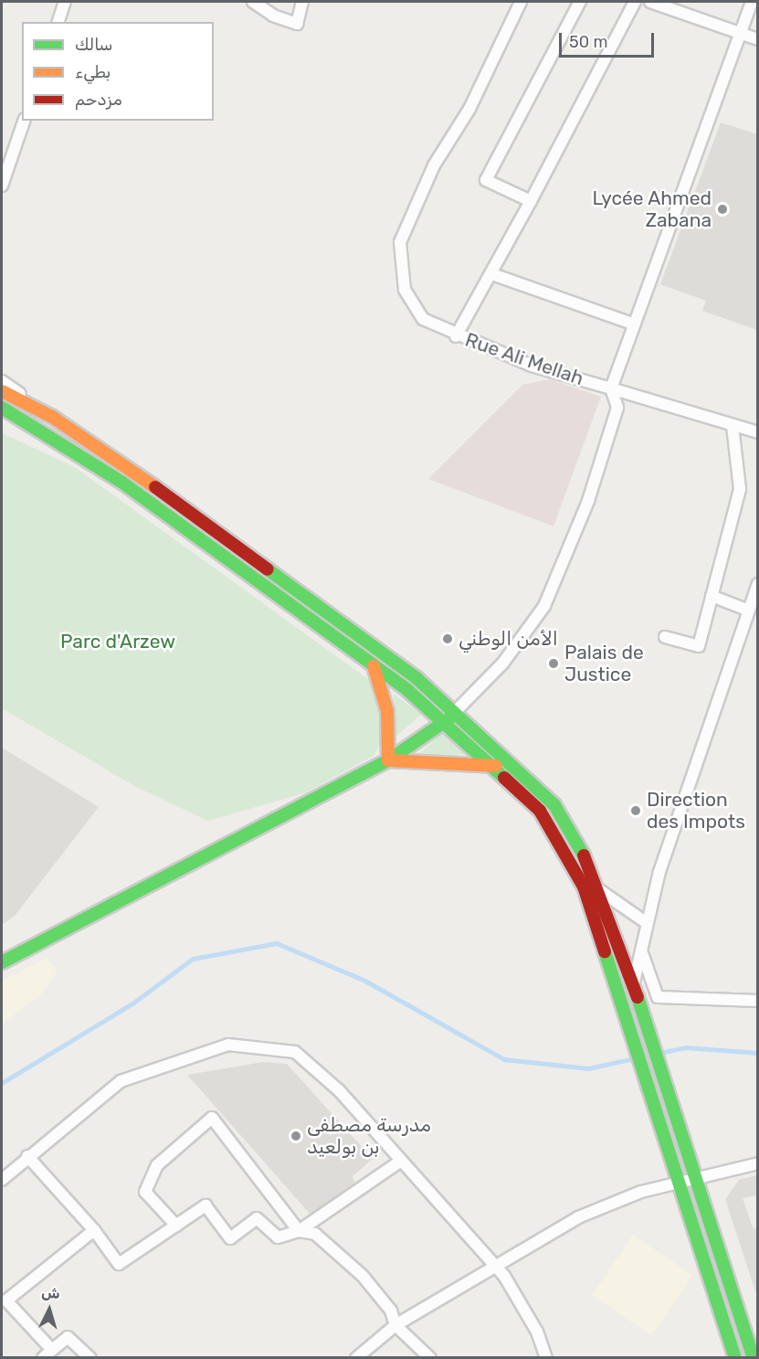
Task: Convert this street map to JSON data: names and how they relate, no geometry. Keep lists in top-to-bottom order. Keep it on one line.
{"streets":{"street":["Rue Ali Mellah"]},"parks":["Parc d'Arzew"],"places":["Lycée Ahmed Zabana","الأمن الوطني","Palais de Justice","Direction des Impots","مدرسة مصطفى بن بولعيد"],"legend":["سالك","بطيء","مزدحم"],"scale_bar":"50 m","north":"top"}
